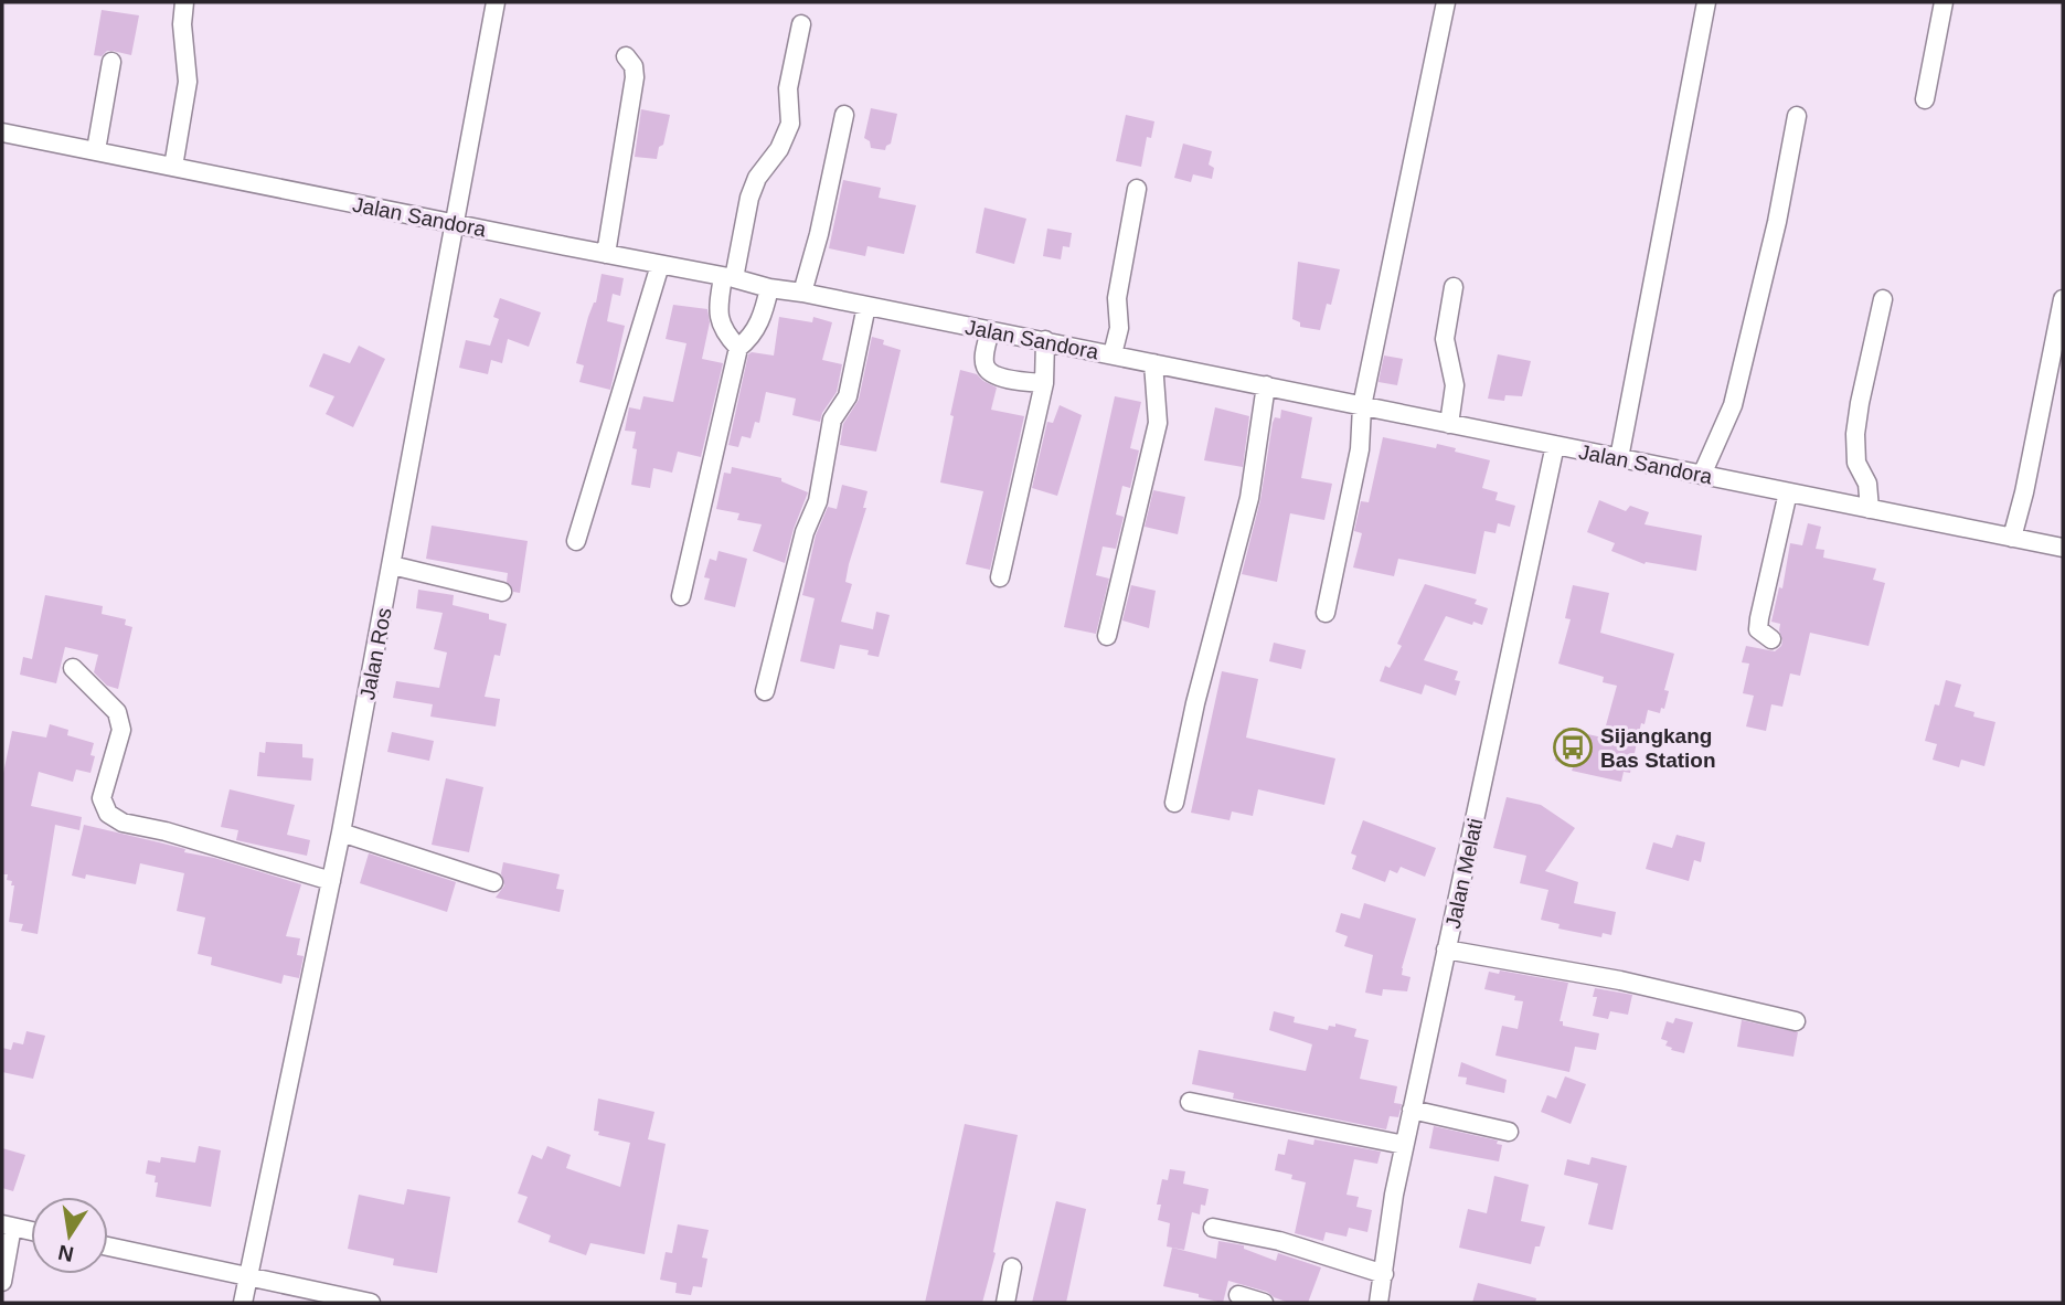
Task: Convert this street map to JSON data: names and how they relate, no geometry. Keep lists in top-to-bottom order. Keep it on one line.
{"streets":{"street":["Jalan Sandora","Jalan Ros","Jalan Melati"]},"crossings":[["Jalan Sandora","Jalan Ros"],["Jalan Sandora","Jalan Melati"]],"places":{"bus stop":["Sijangkang Bas Station"]},"north":"bottom"}
